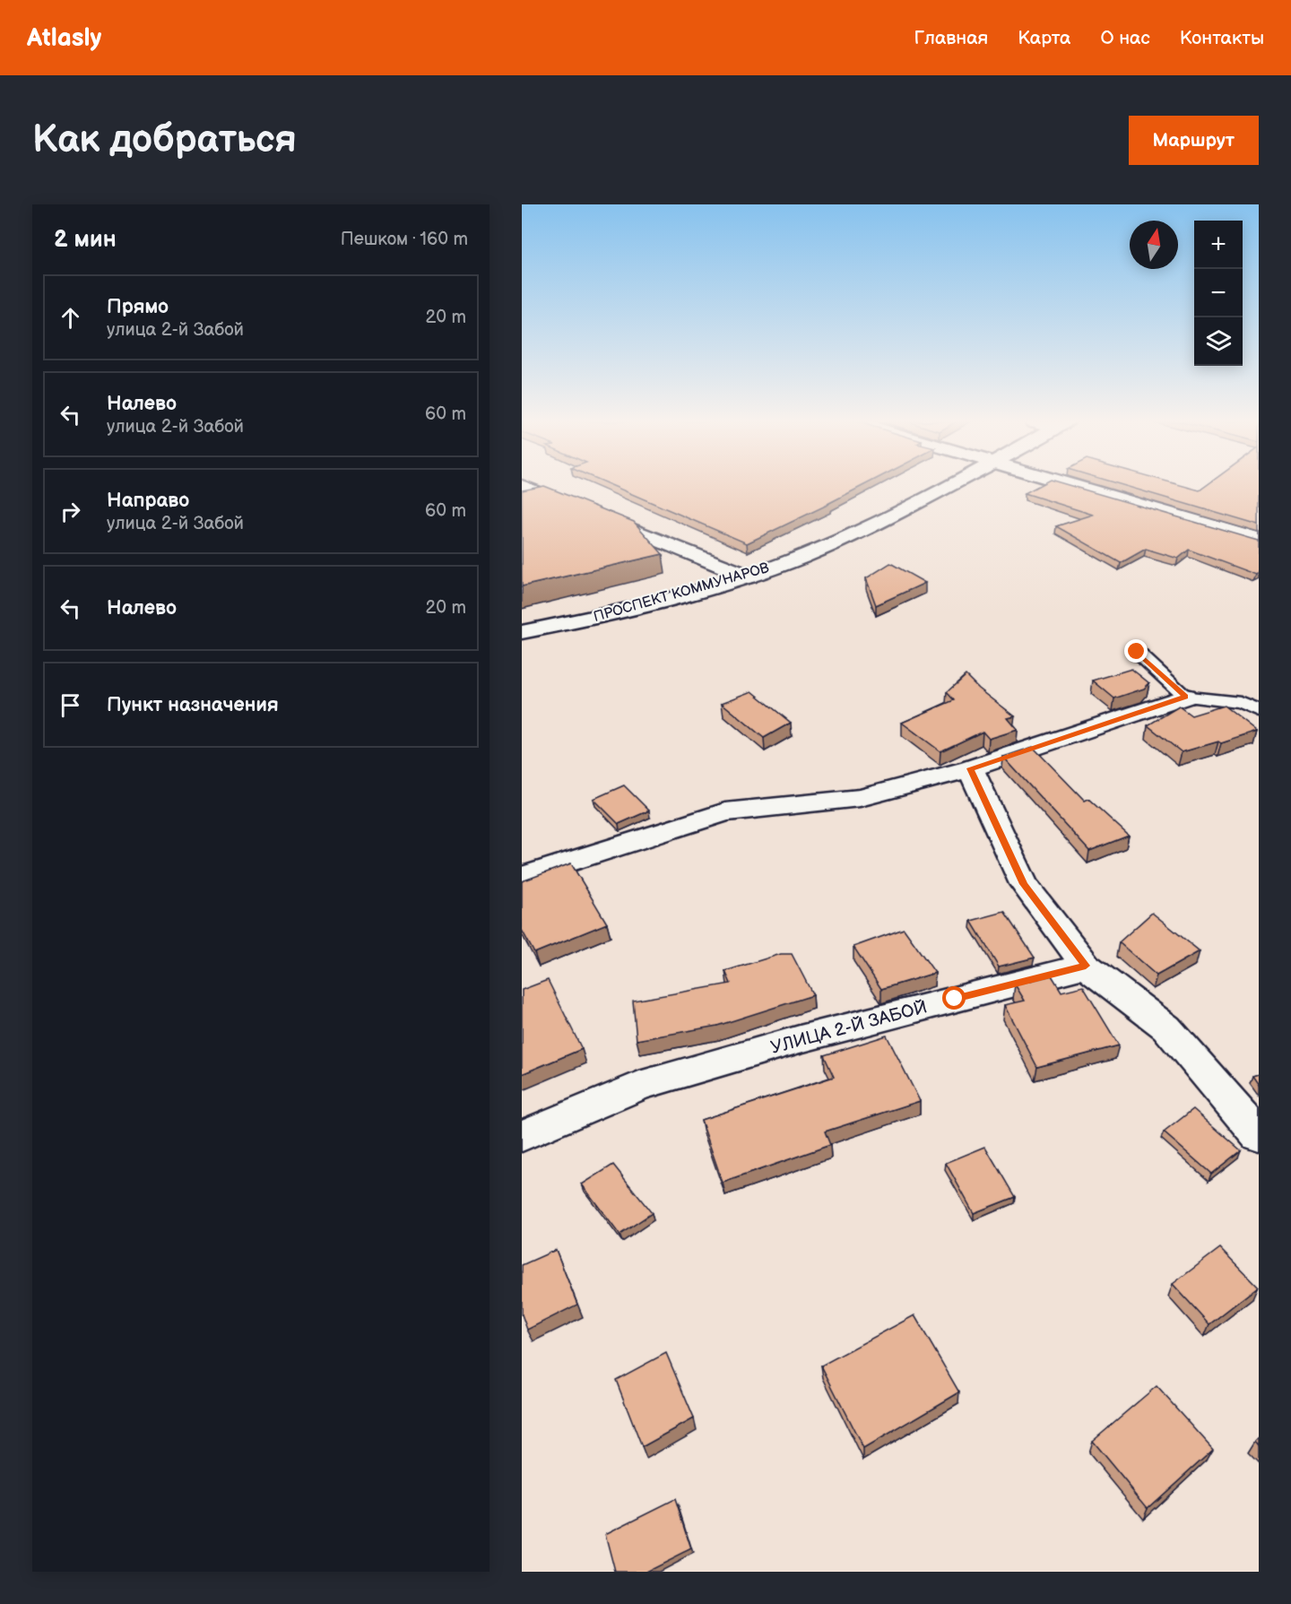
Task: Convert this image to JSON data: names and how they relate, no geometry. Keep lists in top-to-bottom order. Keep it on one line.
{"streets":{"street":["ПРОСПЕКТ КОММУНАРОВ","УЛИЦА 2-Й ЗАБОЙ"]},"north":"top","page":{"header":"Atlasly","nav":["Главная","Карта","О нас","Контакты"],"buttons":"Маршрут","title":"Как добраться","heading":["2 мин","Пешком · 160 m"],"map_buttons":["+","−"],"list":[["Прямо","улица 2-й Забой","20 m"],["Налево","улица 2-й Забой","60 m"],["Направо","улица 2-й Забой","60 m"],["Налево","20 m"],"Пункт назначения"]}}
